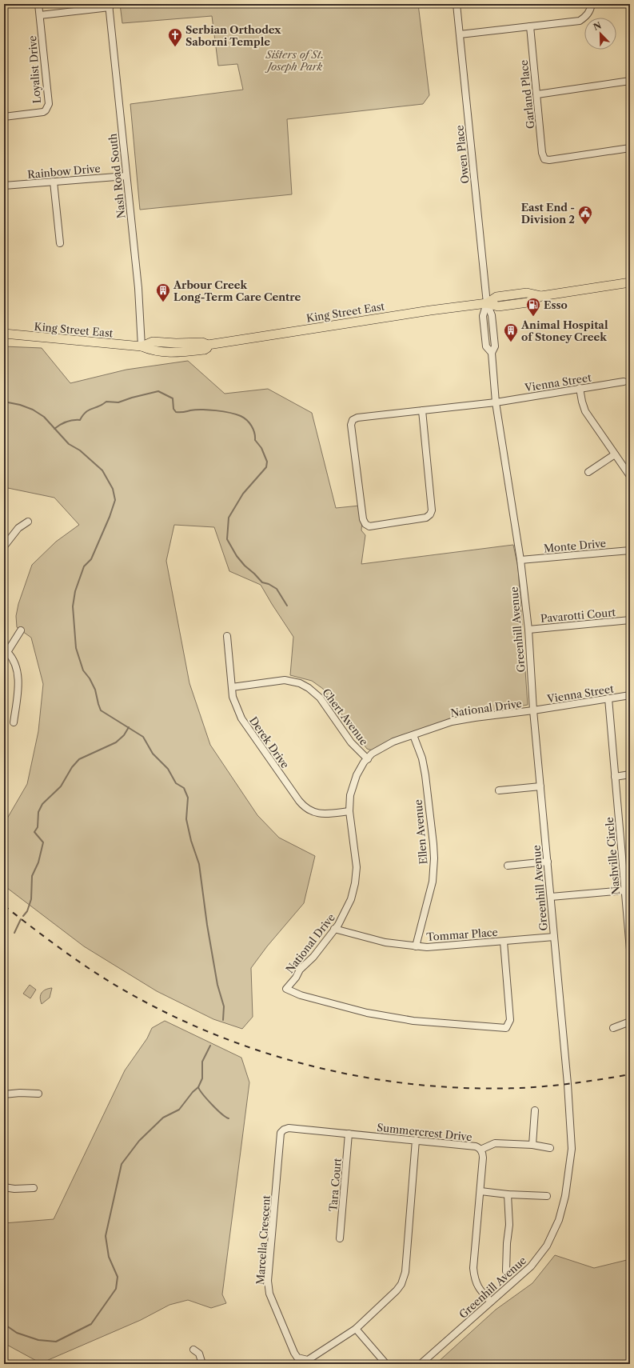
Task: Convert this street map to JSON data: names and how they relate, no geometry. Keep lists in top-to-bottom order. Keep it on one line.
{"streets":{"main road":["King Street East"],"street":["Loyalist Drive","Garland Place","Owen Place","Rainbow Drive","Nash Road South","Vienna Street","Monte Drive","Pavarotti Court","Greenhill Avenue","National Drive","Chert Avenue","Derek Drive","Ellen Avenue","Nashville Circle","Tommar Place","Summercrest Drive","Tara Court","Marcella Crescent"]},"crossings":[["Owen Place","King Street East"],["Owen Place","Greenhill Avenue"],["Rainbow Drive","Nash Road South"],["Nash Road South","King Street East"],["King Street East","Greenhill Avenue"],["Vienna Street","Greenhill Avenue"],["Vienna Street","National Drive"],["Vienna Street","Nashville Circle"],["Monte Drive","Greenhill Avenue"],["Pavarotti Court","Greenhill Avenue"],["Greenhill Avenue","National Drive"],["Greenhill Avenue","Tommar Place"],["Greenhill Avenue","Summercrest Drive"],["National Drive","Chert Avenue"],["National Drive","Derek Drive"],["National Drive","Ellen Avenue"],["National Drive","Tommar Place"],["Chert Avenue","Derek Drive"],["Ellen Avenue","Tommar Place"],["Summercrest Drive","Tara Court"],["Summercrest Drive","Marcella Crescent"]],"parks":["Sisters of St. Joseph Park"],"places":{"church":["Serbian Orthodex Saborni Temple"],"public building":["East End - Division 2"],"building":["Arbour Creek Long-Term Care Centre","Animal Hospital of Stoney Creek"],"fuel station":["Esso"]},"north":"top left"}
